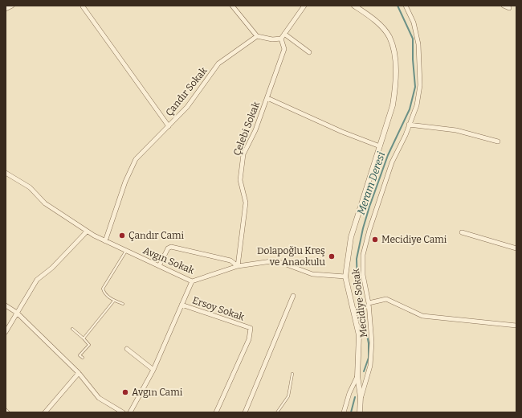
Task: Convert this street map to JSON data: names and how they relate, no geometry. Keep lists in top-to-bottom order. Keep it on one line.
{"streets":{"street":["Çandır Sokak","Çelebi Sokak","Avgın Sokak","Mecidiye Sokak","Ersoy Sokak"]},"crossings":[["Çandır Sokak","Avgın Sokak"],["Çelebi Sokak","Avgın Sokak"]],"water":["Meram Deresi"],"places":["Çandır Cami","Mecidiye Cami","Dolapoğlu Kreş ve Anaokulu","Avgın Cami"]}
